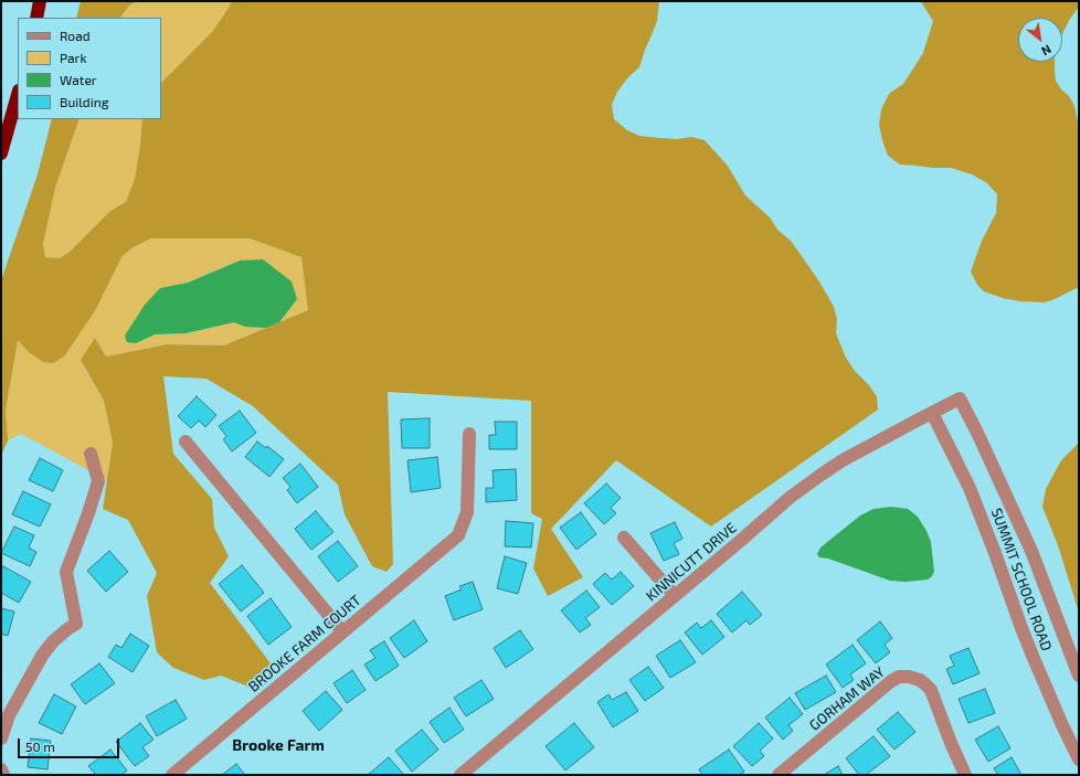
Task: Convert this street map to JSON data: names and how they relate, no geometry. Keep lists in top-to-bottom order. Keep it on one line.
{"streets":{"street":["KINNICUTT DRIVE","SUMMIT SCHOOL ROAD","BROOKE FARM COURT","GORHAM WAY"]},"crossings":[["KINNICUTT DRIVE","SUMMIT SCHOOL ROAD"]],"districts":["Brooke Farm"],"legend":["Road","Park","Water","Building"],"scale_bar":"50 m","north":"bottom right"}
